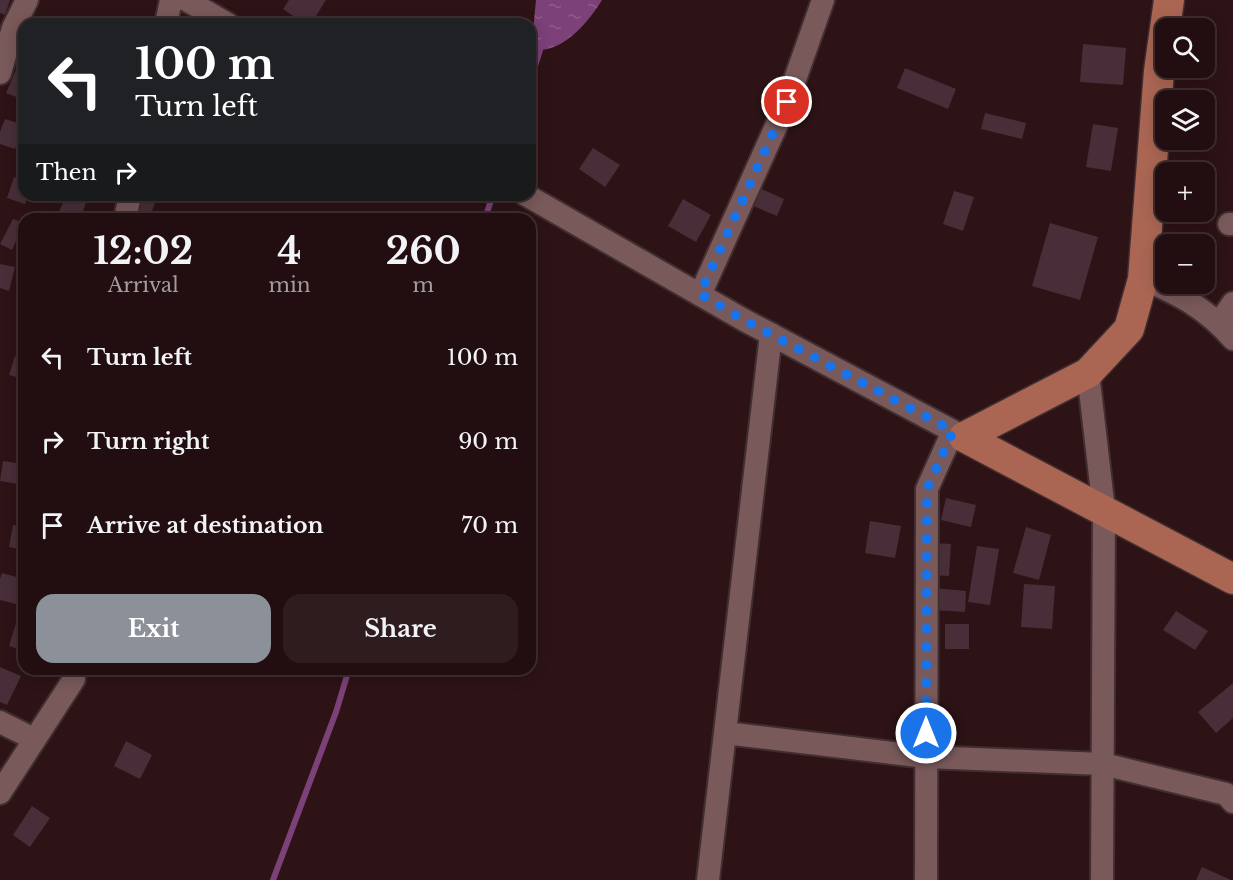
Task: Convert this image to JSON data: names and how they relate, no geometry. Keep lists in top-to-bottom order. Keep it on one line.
{"page":{"map_buttons":["+","−"],"turn":["100 m","Turn left"],"then":"Then","eta":["12:02","Arrival","4","min","260","m"],"list":[{"name":"Turn left","value":"100 m"},{"name":"Turn right","value":"90 m"},{"name":"Arrive at destination","value":"70 m"}],"buttons":["Exit","Share"]}}
